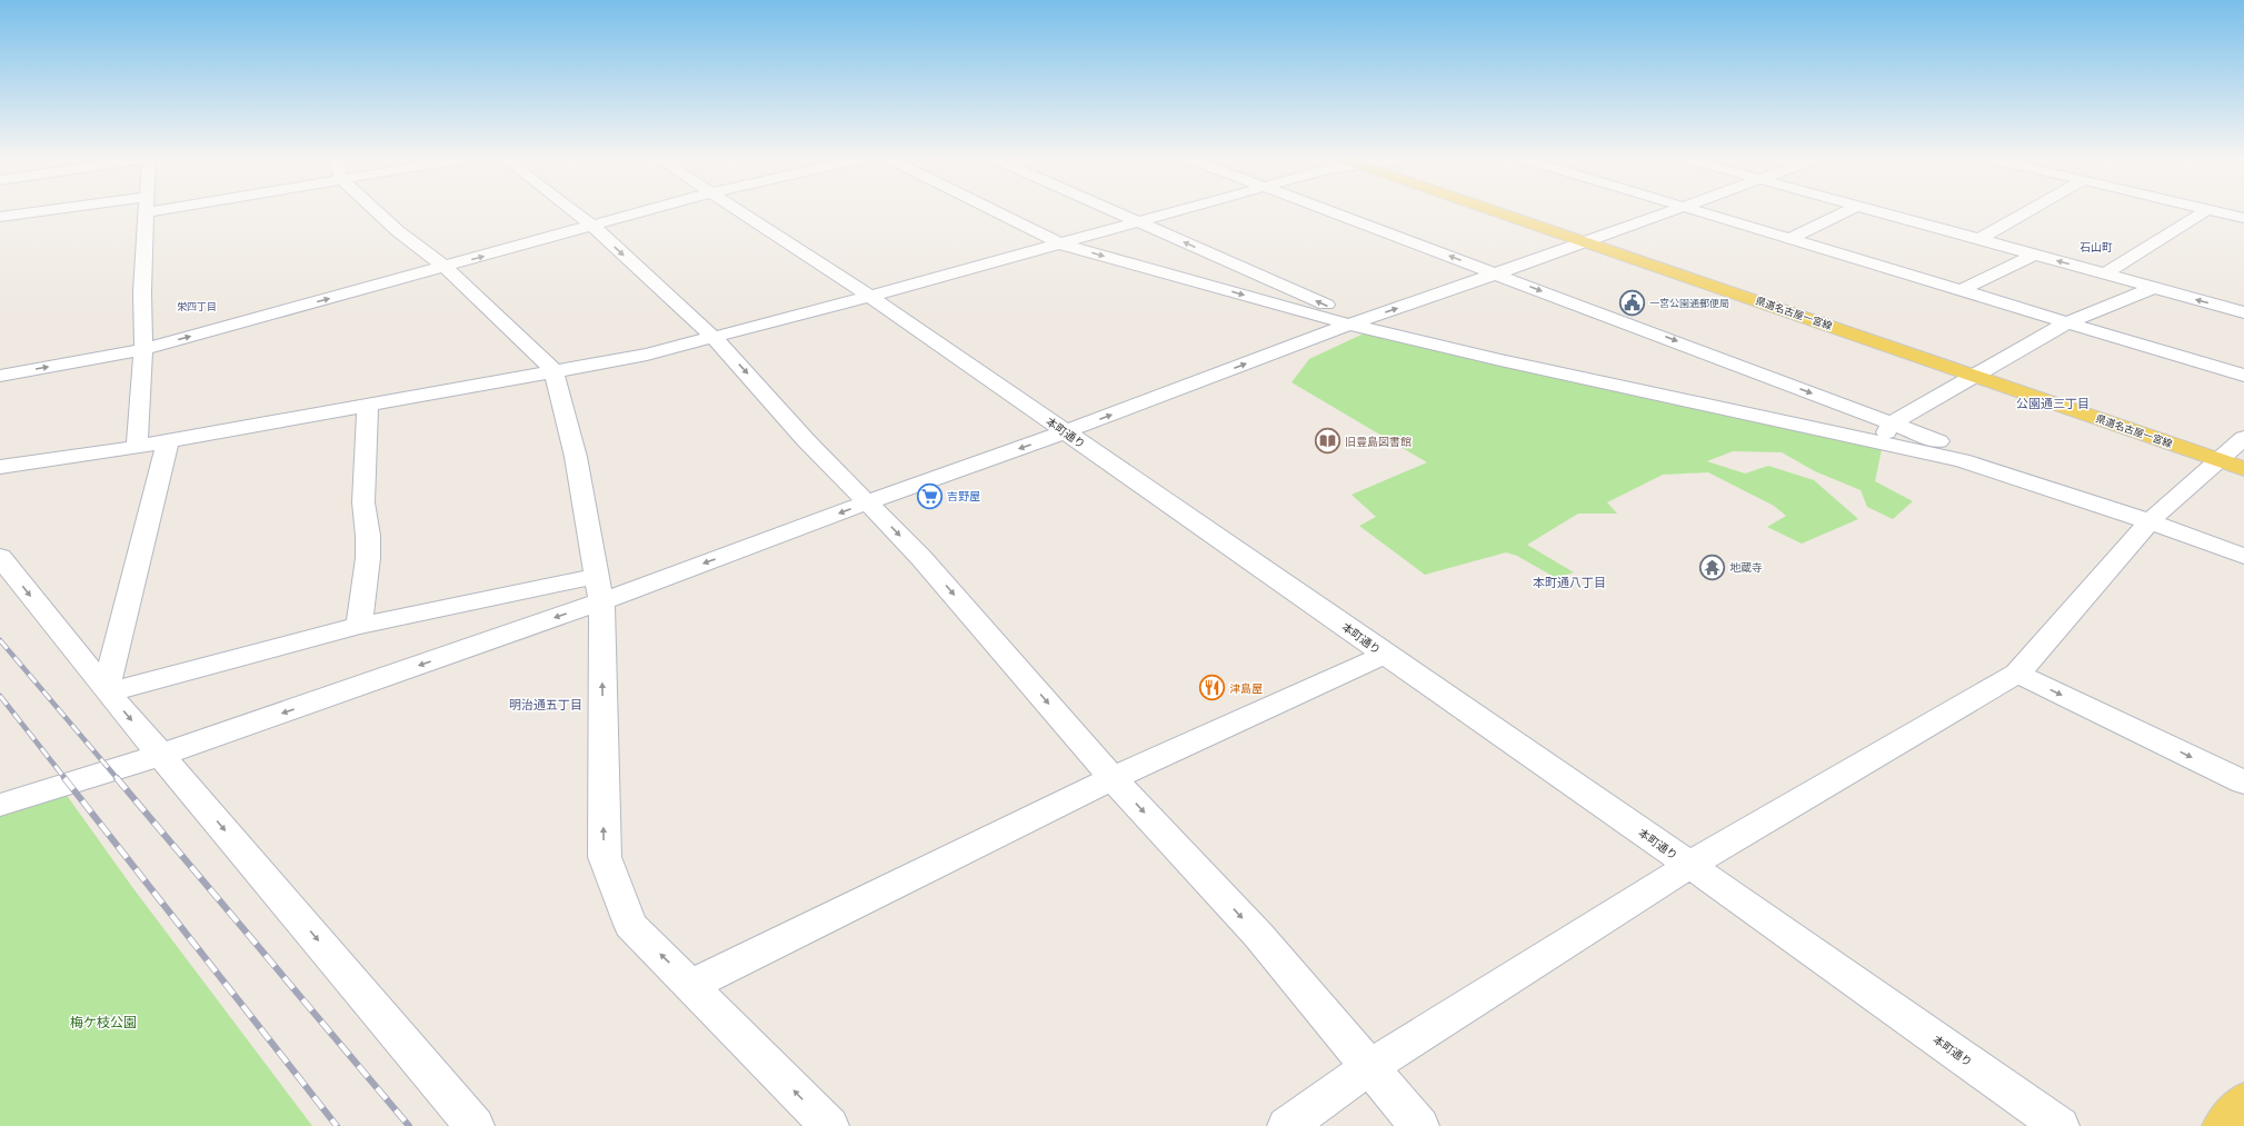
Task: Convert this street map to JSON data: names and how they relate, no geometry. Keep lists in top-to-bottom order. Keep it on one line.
{"streets":{"main road":["県道名古屋一宮線"],"street":["本町通り"]},"districts":["石山町","栄四丁目","公園通三丁目","本町通八丁目","明治通五丁目"],"parks":["梅ケ枝公園"],"places":{"public building":["一宮公園通郵便局"],"library":["旧豊島図書館"],"supermarket":["吉野屋"],"temple":["地蔵寺"],"restaurant":["津島屋"]}}
